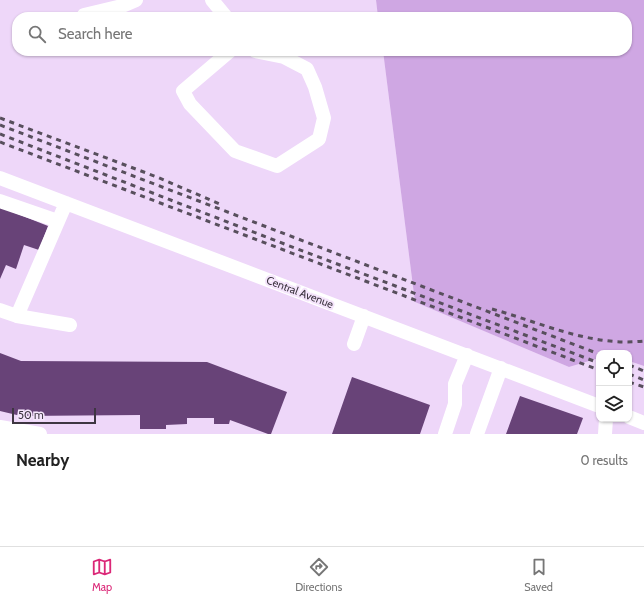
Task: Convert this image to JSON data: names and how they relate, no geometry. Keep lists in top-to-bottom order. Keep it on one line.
{"streets":{"street":["Central Avenue"]},"scale_bar":"50 m","page":{"search":"Search here","scale":"50 m","heading":["Nearby","0 results"],"nav":["Map","Directions","Saved"]}}
